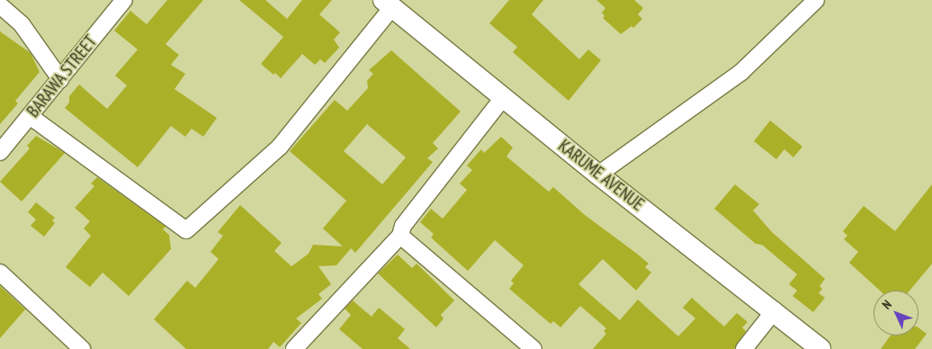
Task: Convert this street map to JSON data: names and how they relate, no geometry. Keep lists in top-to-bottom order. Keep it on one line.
{"streets":{"main road":["KARUME AVENUE"],"street":["BARAWA STREET"]},"north":"top left"}
